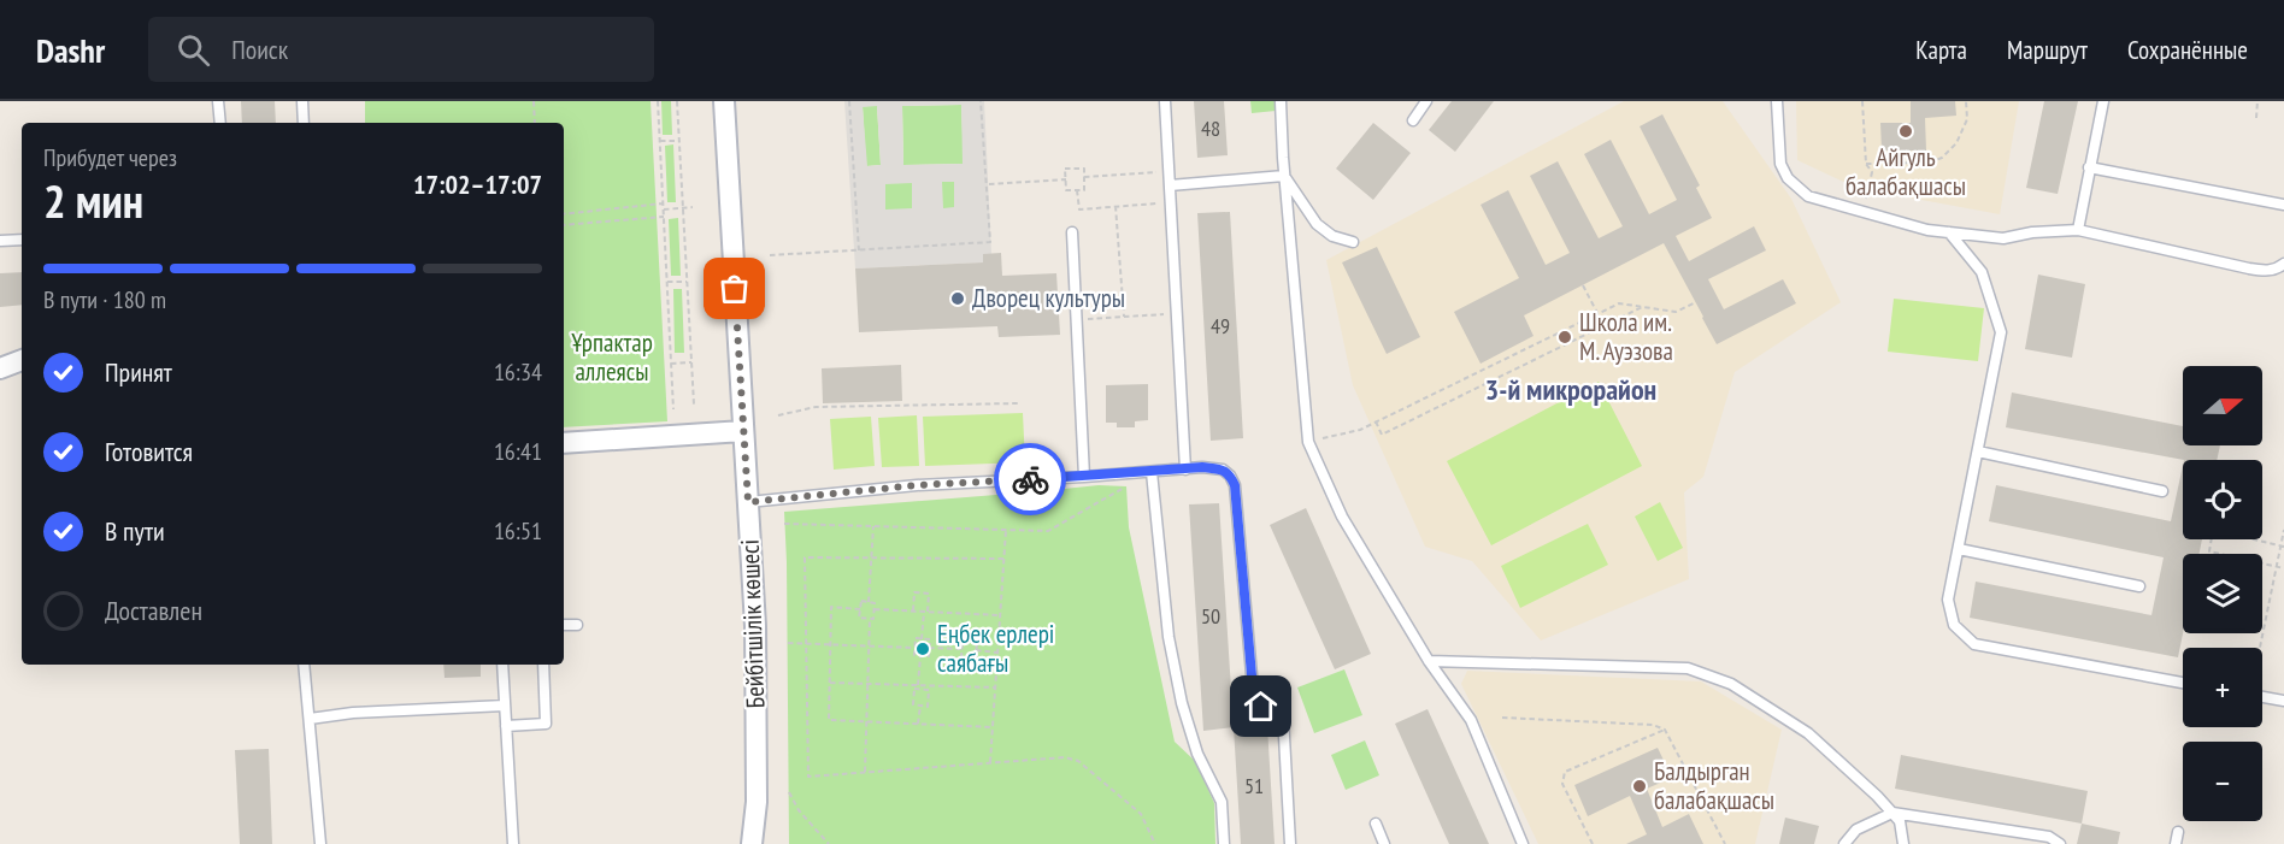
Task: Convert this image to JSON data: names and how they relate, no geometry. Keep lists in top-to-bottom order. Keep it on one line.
{"streets":{"street":["Бейбітшілік көшесі"]},"districts":["3-й микрорайон"],"parks":["Ұрпактар аллеясы"],"places":["Айгуль балабақшасы","Дворец культуры","Школа им. М. Ауэзова","Еңбек ерлері саябағы","Балдырган балабақшасы"],"house_numbers":["48","49","50","51"],"north":"right","page":{"header":"Dashr","search":"Поиск","nav":["Карта","Маршрут","Сохранённые"],"heading":["2 мин","Прибудет через","17:02–17:07"],"bar":"В пути · 180 m","list":[["Принят","16:34"],["Готовится","16:41"],["В пути","16:51"],"Доставлен"],"map_buttons":["+","−"]}}
